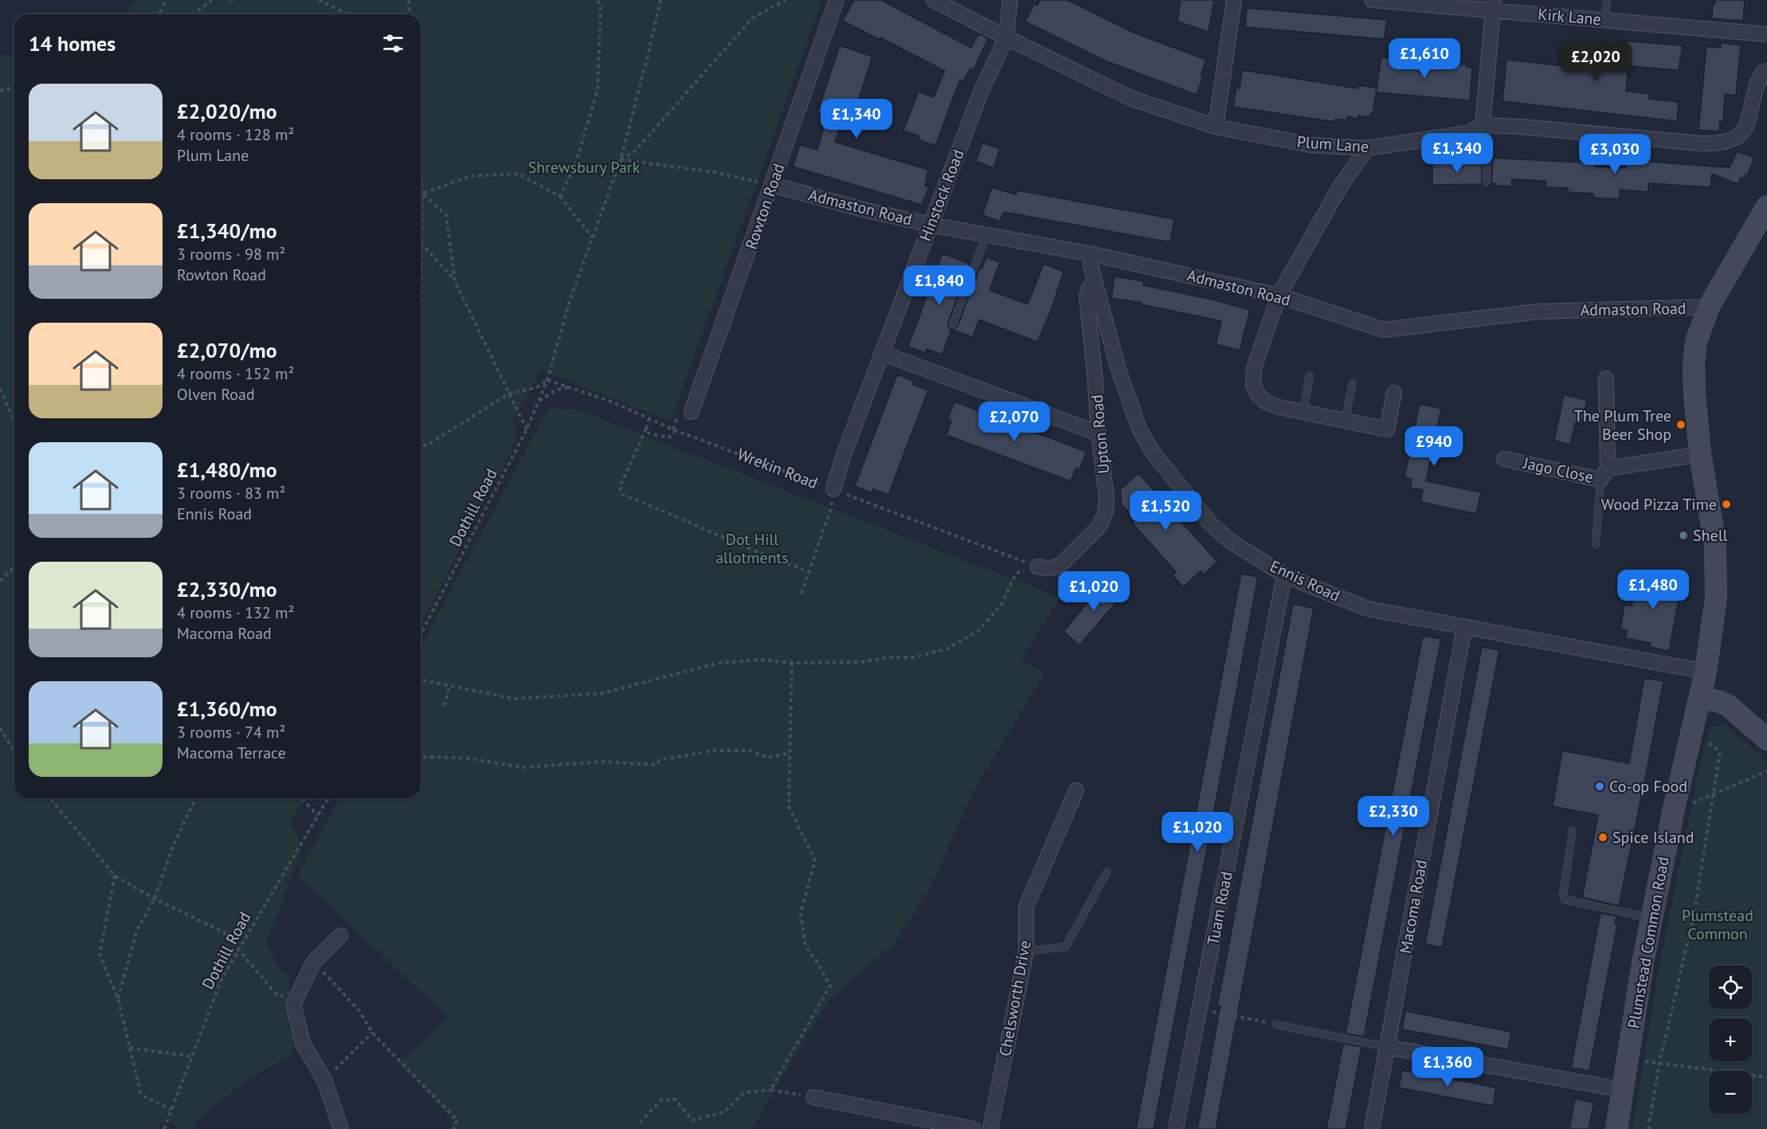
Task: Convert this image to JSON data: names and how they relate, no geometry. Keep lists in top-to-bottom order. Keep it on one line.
{"streets":{"street":["Kirk Lane","Plum Lane","Hinstock Road","Rowton Road","Admaston Road","Upton Road","Jago Close","Ennis Road","Macoma Road","Tuam Road","Plumstead Common Road","Chelsworth Drive"],"path":["Wrekin Road","Dothill Road"]},"crossings":[["Plum Lane","Hinstock Road"],["Hinstock Road","Admaston Road"],["Hinstock Road","Wrekin Road"],["Rowton Road","Admaston Road"],["Admaston Road","Ennis Road"],["Admaston Road","Plumstead Common Road"],["Upton Road","Ennis Road"],["Wrekin Road","Dothill Road"],["Jago Close","Plumstead Common Road"],["Ennis Road","Macoma Road"],["Ennis Road","Tuam Road"],["Ennis Road","Plumstead Common Road"]],"parks":["Shrewsbury Park","Dot Hill allotments","Plumstead Common"],"places":["The Plum Tree Beer Shop","Wood Pizza Time","Shell","Co-op Food","Spice Island"],"page":{"heading":"14 homes","price":["£1,610","£2,020","£1,340","£1,340","£3,030","£1,840","£2,070","£940","£1,520","£1,480","£1,020","£2,330","£1,020","£1,360"],"list":[{"name":"£2,020/mo","note":"4 rooms · 128 m² · Plum Lane"},{"name":"£1,340/mo","note":"3 rooms · 98 m² · Rowton Road"},{"name":"£2,070/mo","note":"4 rooms · 152 m² · Olven Road"},{"name":"£1,480/mo","note":"3 rooms · 83 m² · Ennis Road"},{"name":"£2,330/mo","note":"4 rooms · 132 m² · Macoma Road"},{"name":"£1,360/mo","note":"3 rooms · 74 m² · Macoma Terrace"}],"map_buttons":["+","−"]}}
